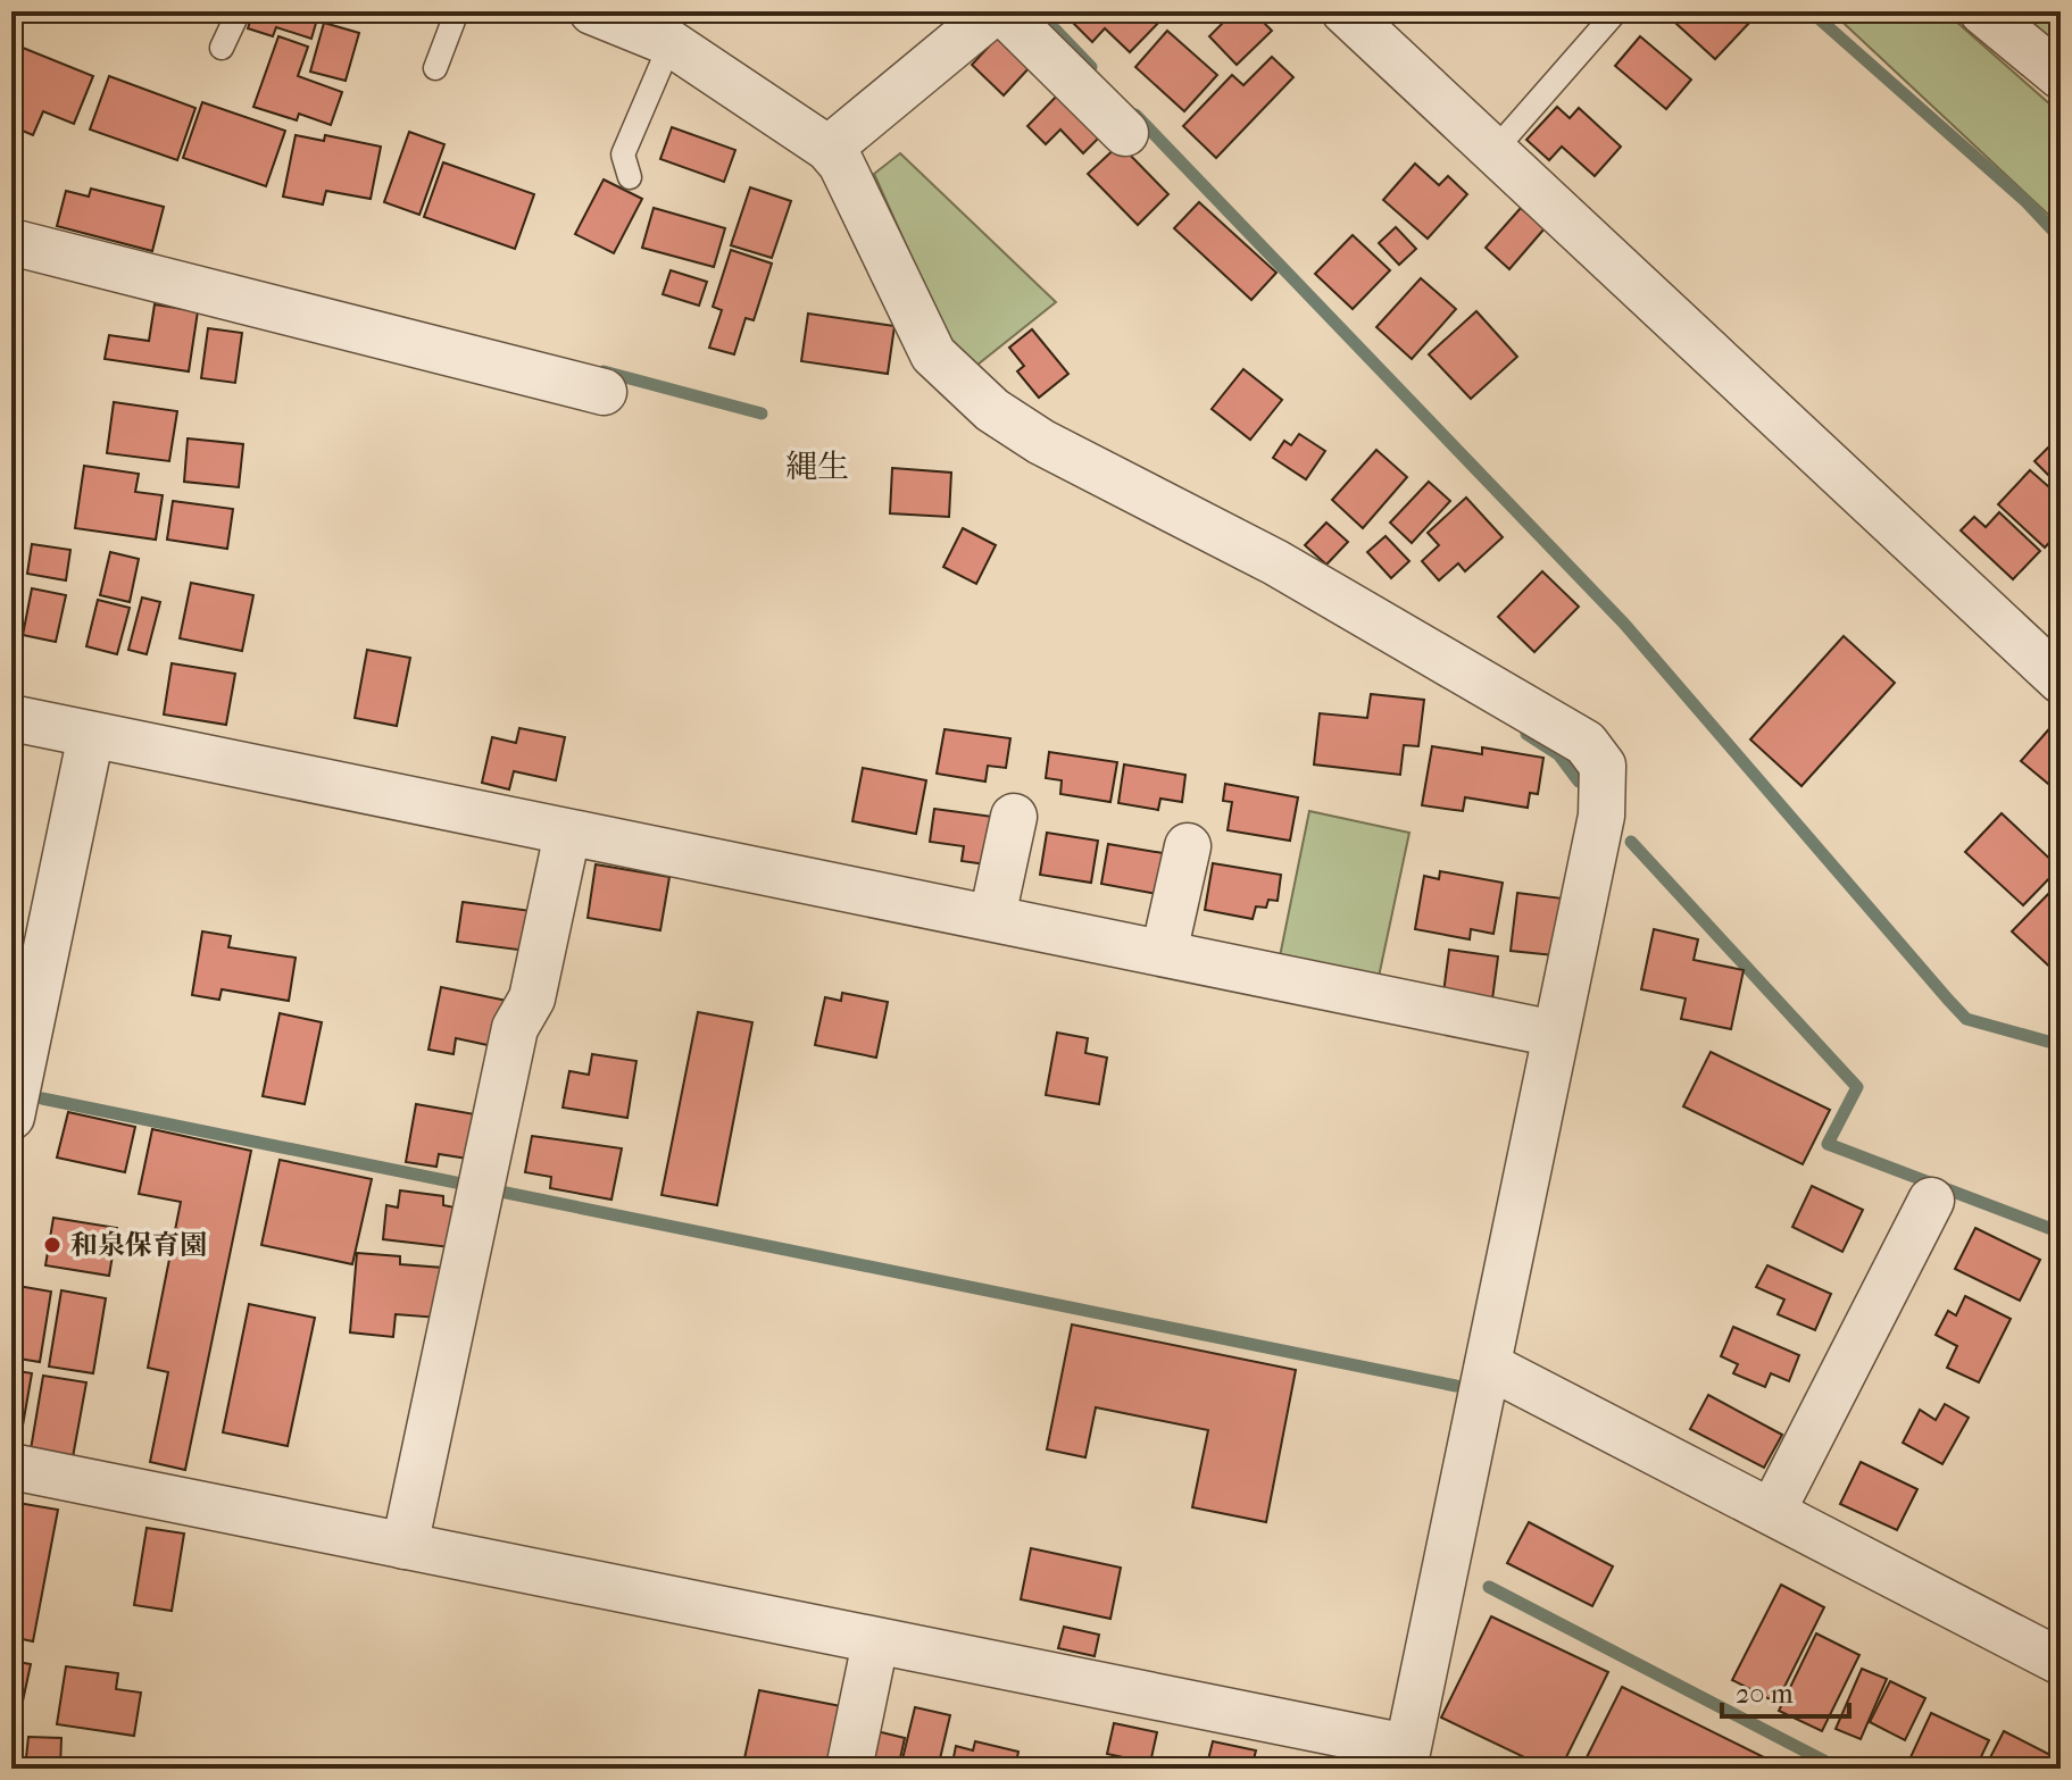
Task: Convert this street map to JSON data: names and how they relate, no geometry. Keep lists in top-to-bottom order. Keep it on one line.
{"districts":["縄生"],"places":["和泉保育園"],"scale_bar":"20 m"}
